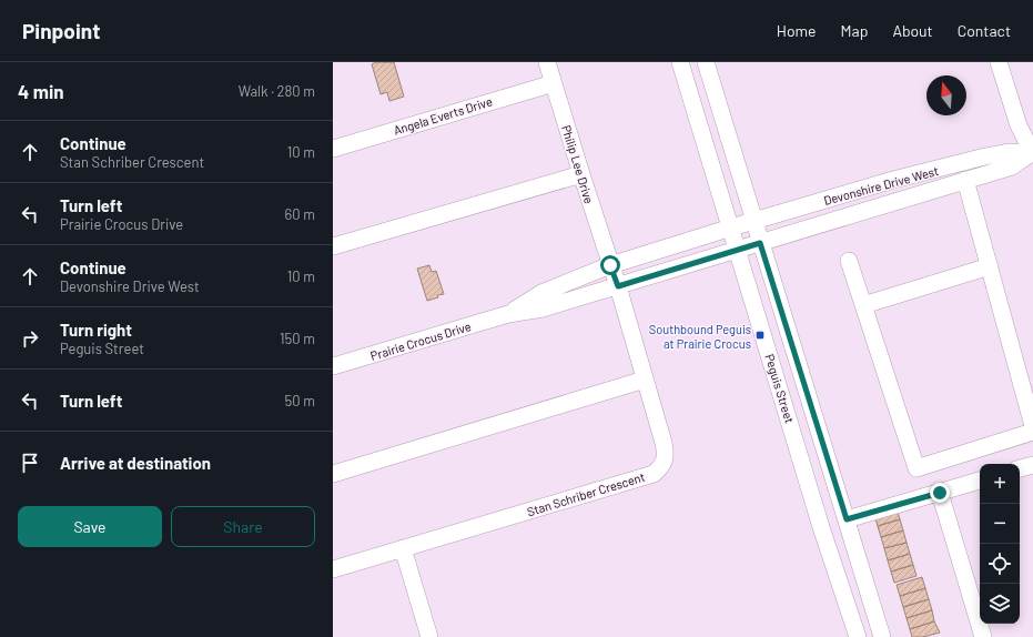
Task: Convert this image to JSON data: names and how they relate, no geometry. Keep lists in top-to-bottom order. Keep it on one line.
{"streets":{"street":["Angela Everts Drive","Philip Lee Drive","Devonshire Drive West","Prairie Crocus Drive","Peguis Street","Stan Schriber Crescent"]},"crossings":[["Angela Everts Drive","Philip Lee Drive"],["Philip Lee Drive","Prairie Crocus Drive"],["Philip Lee Drive","Stan Schriber Crescent"],["Devonshire Drive West","Prairie Crocus Drive"],["Devonshire Drive West","Peguis Street"],["Prairie Crocus Drive","Peguis Street"],["Prairie Crocus Drive","Stan Schriber Crescent"]],"places":{"transit":["Southbound Peguis at Prairie Crocus"]},"north":"top","page":{"header":"Pinpoint","nav":["Home","Map","About","Contact"],"heading":["4 min","Walk · 280 m"],"list":[["Continue","Stan Schriber Crescent","10 m"],["Turn left","Prairie Crocus Drive","60 m"],["Continue","Devonshire Drive West","10 m"],["Turn right","Peguis Street","150 m"],["Turn left","50 m"],"Arrive at destination"],"map_buttons":["+","−"],"buttons":["Save","Share"]}}
